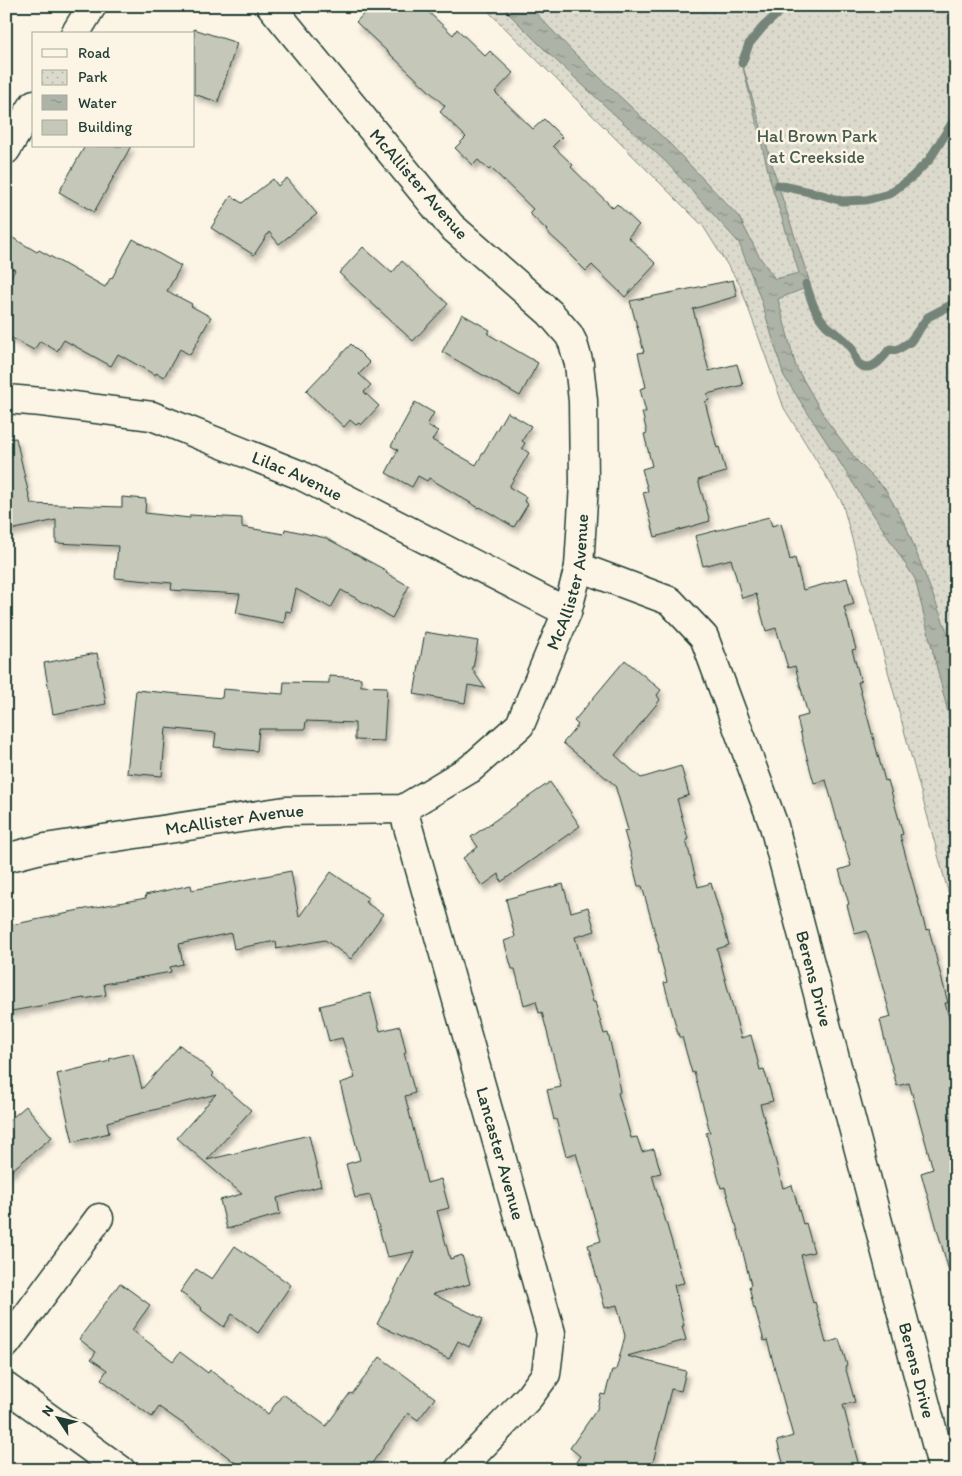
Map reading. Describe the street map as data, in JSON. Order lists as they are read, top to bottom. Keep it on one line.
{"streets":{"street":["McAllister Avenue","Lilac Avenue","Berens Drive","Lancaster Avenue"]},"crossings":[["McAllister Avenue","Lilac Avenue"],["McAllister Avenue","Berens Drive"],["McAllister Avenue","Lancaster Avenue"]],"parks":["Hal Brown Park at Creekside"],"legend":["Road","Park","Water","Building"],"north":"top left"}
